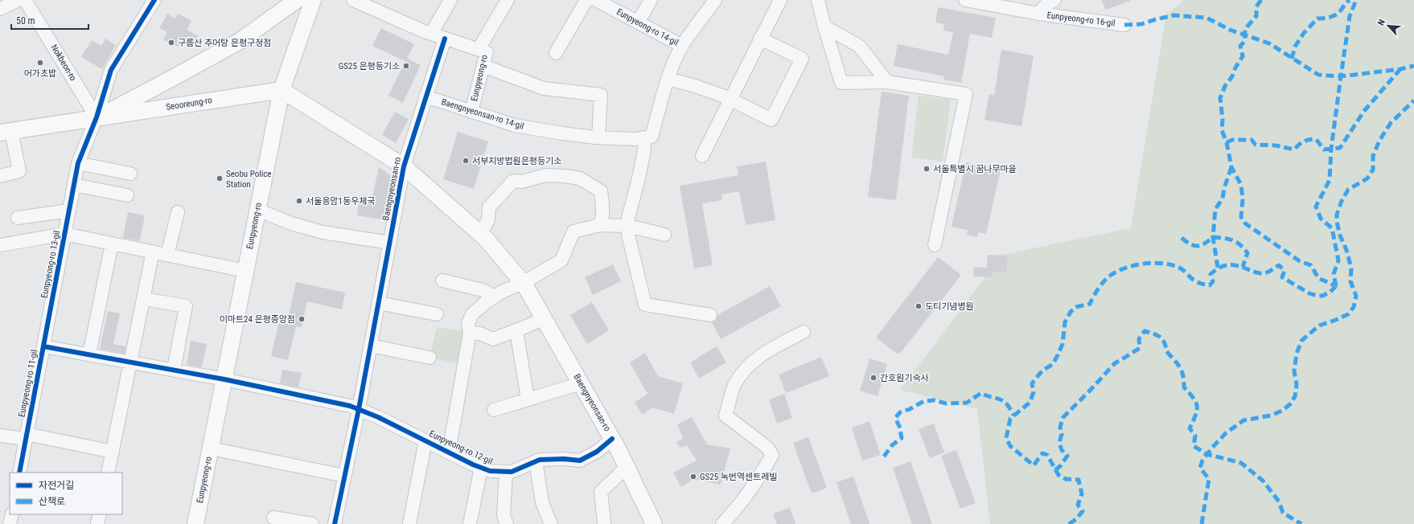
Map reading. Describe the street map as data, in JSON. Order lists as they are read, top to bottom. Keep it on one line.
{"streets":{"main road":["Eunpyeong-ro","Seooreung-ro","Baengnyeonsan-ro"],"street":["Eunpyeong-ro 16-gil","Eunpyeong-ro 14-gil","Nokbeon-ro","Baengnyeonsan-ro 14-gil","Eunpyeong-ro 13-gil","Eunpyeong-ro 11-gil","Eunpyeong-ro 12-gil"]},"crossings":[["Nokbeon-ro","Seooreung-ro"],["Eunpyeong-ro","Seooreung-ro"],["Eunpyeong-ro","Baengnyeonsan-ro 14-gil"],["Eunpyeong-ro","Baengnyeonsan-ro"],["Eunpyeong-ro","Eunpyeong-ro 13-gil"],["Eunpyeong-ro","Eunpyeong-ro 12-gil"],["Seooreung-ro","Baengnyeonsan-ro"],["Baengnyeonsan-ro 14-gil","Baengnyeonsan-ro"],["Baengnyeonsan-ro","Eunpyeong-ro 12-gil"],["Eunpyeong-ro 13-gil","Eunpyeong-ro 11-gil"]],"places":["구름산 추어탕 은평구청점","어가초밥","GS25 은평등기소","서부지방법원은평등기소","서울특별시 꿈나무마을","Seobu Police Station","서울응암1동우체국","도티기념병원","이마트24 은평중앙점","간호원기숙사","GS25 녹번역센트레빌"],"legend":["자전거길","산책로"],"scale_bar":"50 m","north":"top left"}
